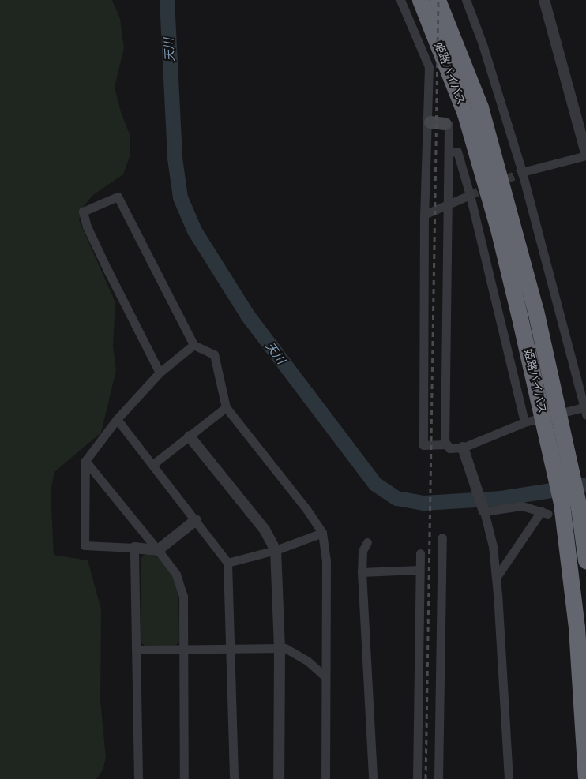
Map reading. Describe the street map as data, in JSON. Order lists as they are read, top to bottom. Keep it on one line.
{"streets":{"highway":["姫路バイパス"]},"water":["天川"]}
